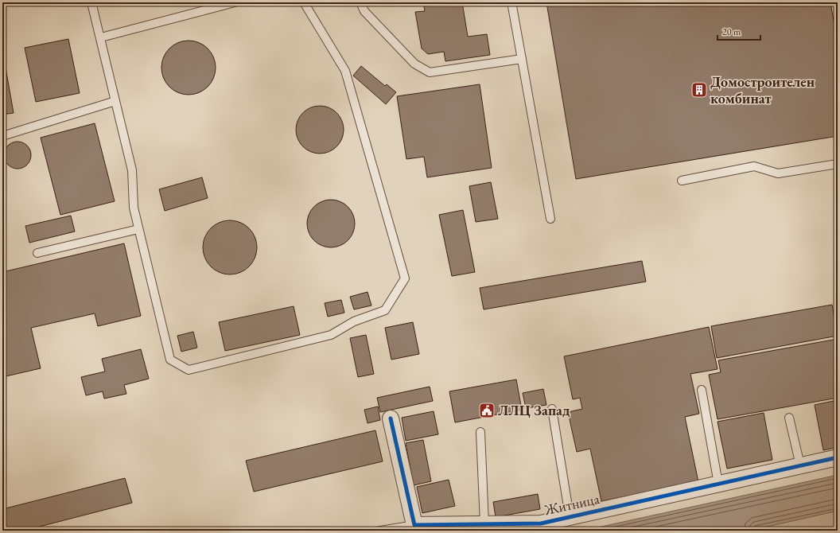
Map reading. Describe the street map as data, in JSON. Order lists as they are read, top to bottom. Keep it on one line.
{"streets":{"street":["Житница"]},"places":{"building":["Домостроителен комбинат"],"public building":["ЛЛЦ Запад"]},"scale_bar":"20 m"}
